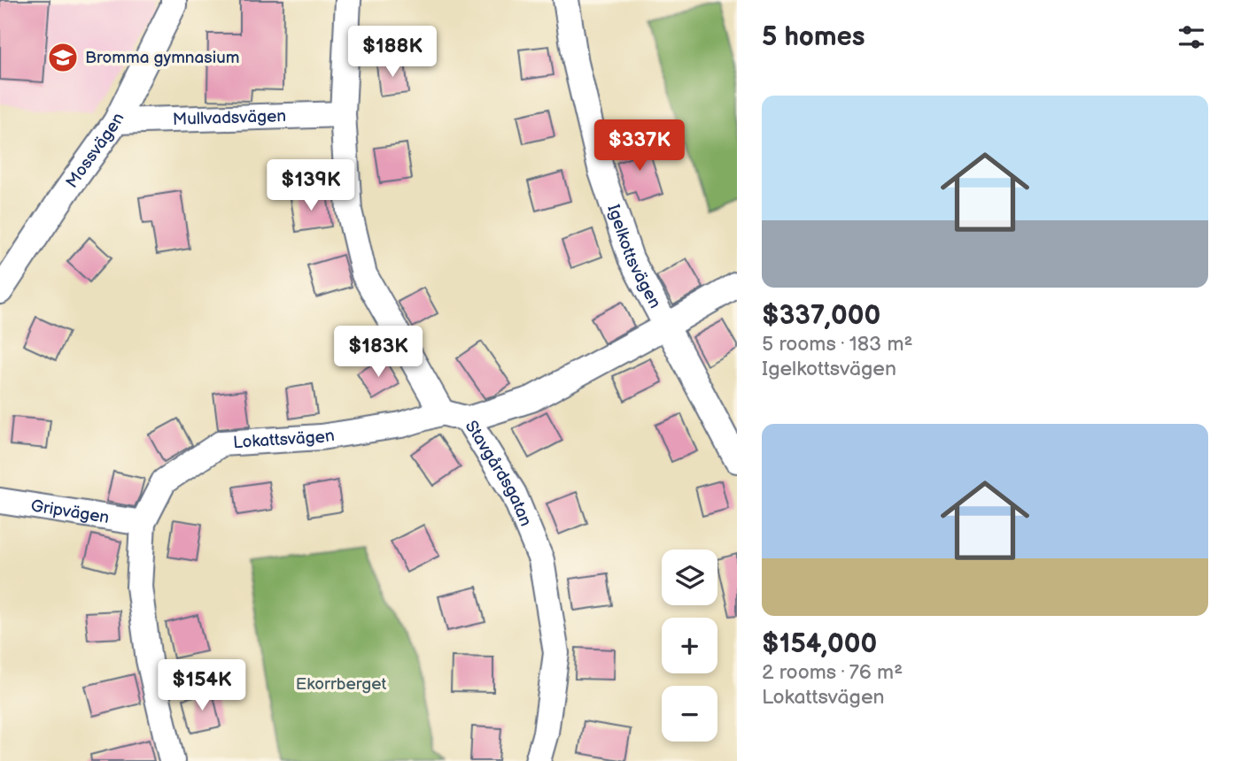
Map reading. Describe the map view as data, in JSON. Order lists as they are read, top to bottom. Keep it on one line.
{"streets":{"street":["Mullvadsvägen","Mossvägen","Igelkottsvägen","Lokattsvägen","Stavgårdsgatan","Gripvägen"]},"crossings":[["Mullvadsvägen","Mossvägen"],["Mullvadsvägen","Stavgårdsgatan"],["Lokattsvägen","Stavgårdsgatan"],["Lokattsvägen","Gripvägen"]],"parks":["Ekorrberget"],"places":{"school or university":["Bromma gymnasium"]},"page":{"heading":"5 homes","price":["$188K","$337K","$139K","$183K","$154K"],"list":[{"name":"$337,000","note":"5 rooms · 183 m² · Igelkottsvägen"},{"name":"$154,000","note":"2 rooms · 76 m² · Lokattsvägen"}],"map_buttons":["+","−"]}}
